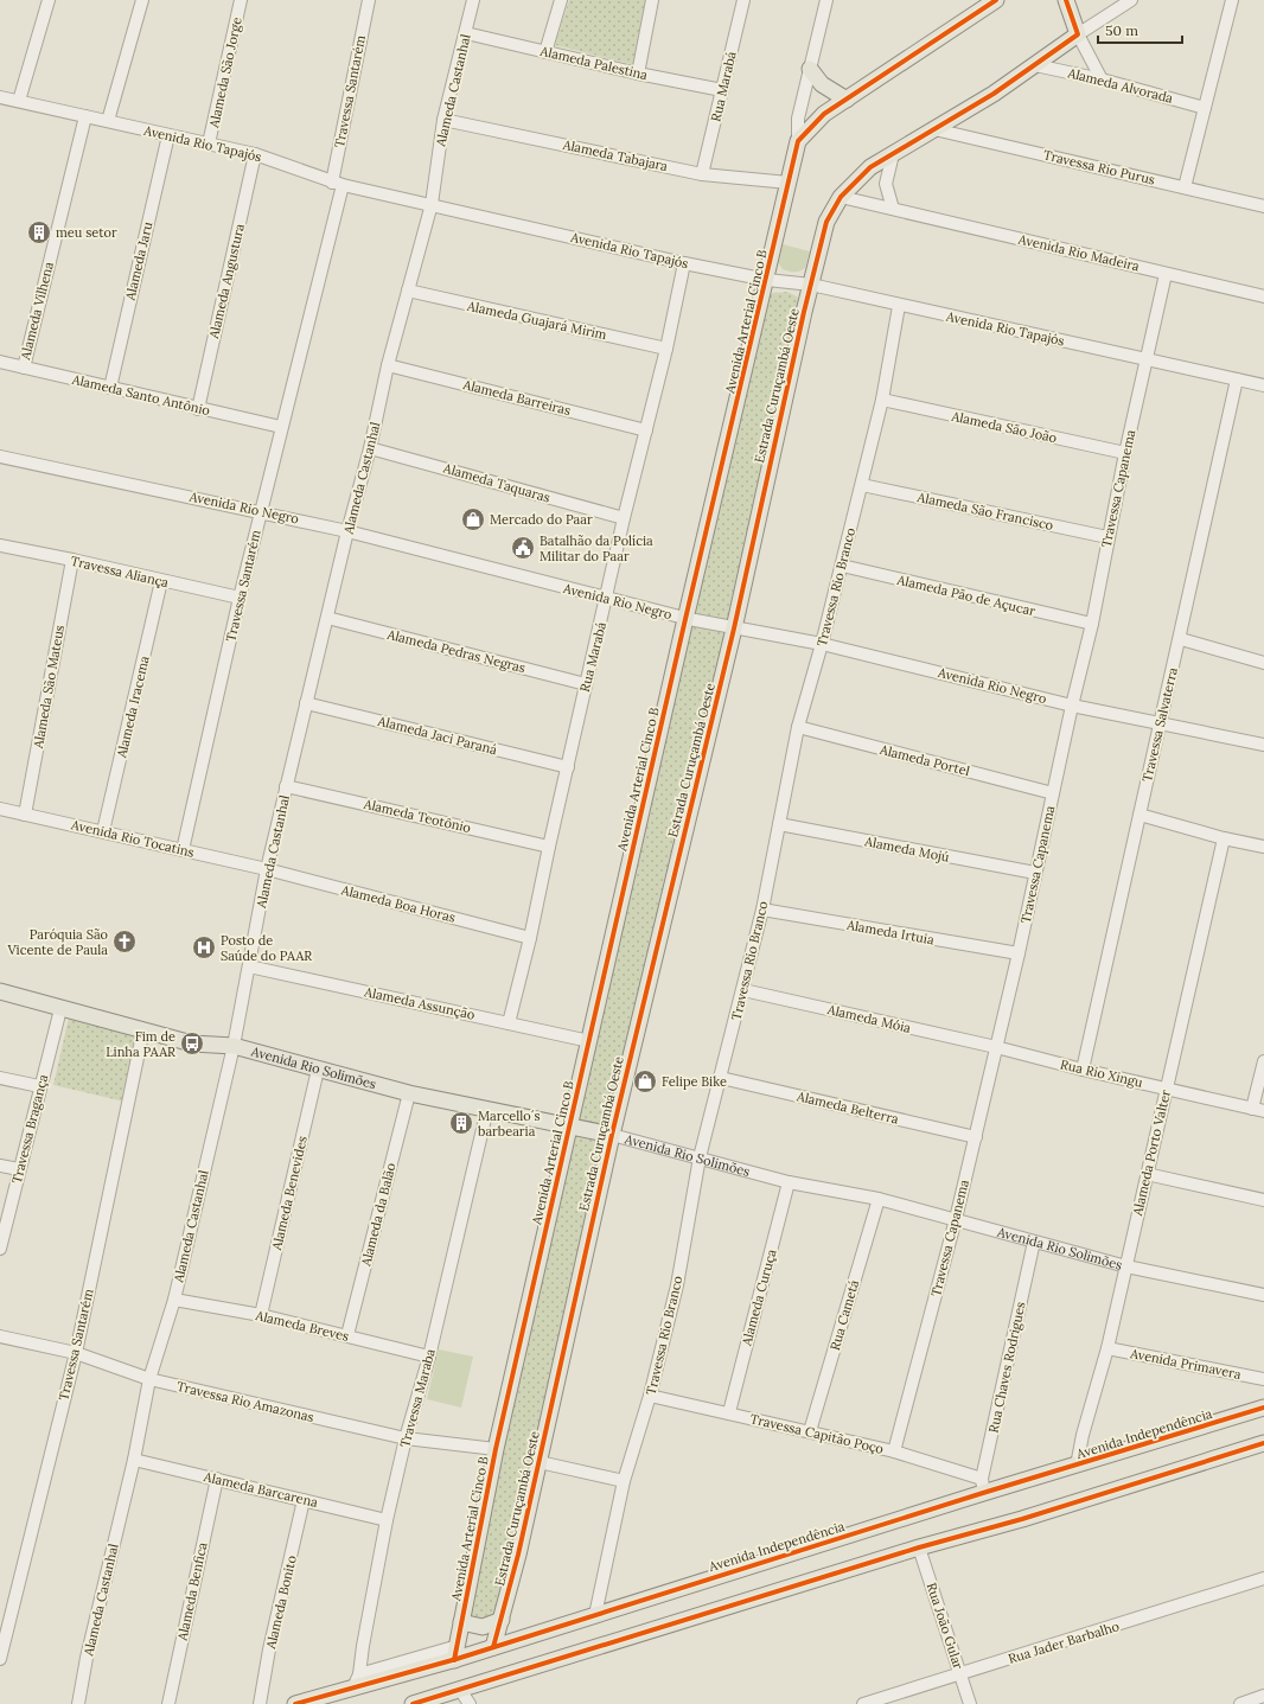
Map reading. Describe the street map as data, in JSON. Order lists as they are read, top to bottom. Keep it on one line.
{"streets":{"main road":["Avenida Arterial Cinco B","Estrada Curuçambá Oeste","Avenida Rio Solimões","Avenida Independência"],"street":["Alameda Palestina","Alameda São Jorge","Alameda Alvorada","Rua Marabá","Alameda Castanhal","Travessa Santarém","Avenida Rio Tapajós","Alameda Tabajara","Travessa Rio Purus","Avenida Rio Madeira","Alameda Jaru","Alameda Angustura","Alameda Vilhena","Alameda Guajará Mirim","Alameda Santo Antônio","Alameda Barreiras","Alameda São João","Alameda Taquaras","Travessa Capanema","Avenida Rio Negro","Alameda São Francisco","Travessa Aliança","Travessa Rio Branco","Alameda Pão de Açucar","Alameda Pedras Negras","Alameda São Mateus","Alameda Iracema","Travessa Salvaterra","Alameda Jaci Paraná","Alameda Portel","Alameda Teotônio","Avenida Rio Tocatins","Alameda Mojú","Alameda Boa Horas","Alameda Irtuia","Alameda Assunção","Alameda Móia","Rua Rio Xingu","Alameda Belterra","Travessa Bragança","Alameda Porto Valter","Alameda Benevides","Alameda da Balão","Alameda Curuça","Rua Cametá","Alameda Breves","Avenida Primavera","Rua Chaves Rodrigues","Travessa Maraba","Travessa Rio Amazonas","Travessa Capitão Poço","Alameda Barcarena","Alameda Benfica","Alameda Bonito","Rua João Gular","Rua Jader Barbalho"]},"crossings":[["Alameda Palestina","Rua Marabá"],["Alameda Palestina","Alameda Castanhal"],["Alameda São Jorge","Avenida Rio Tapajós"],["Alameda Alvorada","Estrada Curuçambá Oeste"],["Rua Marabá","Avenida Rio Tapajós"],["Rua Marabá","Alameda Tabajara"],["Rua Marabá","Alameda Guajará Mirim"],["Rua Marabá","Alameda Barreiras"],["Rua Marabá","Alameda Taquaras"],["Rua Marabá","Avenida Rio Negro"],["Rua Marabá","Alameda Pedras Negras"],["Rua Marabá","Alameda Jaci Paraná"],["Rua Marabá","Alameda Teotônio"],["Rua Marabá","Alameda Boa Horas"],["Rua Marabá","Alameda Assunção"],["Alameda Castanhal","Avenida Rio Tapajós"],["Alameda Castanhal","Alameda Tabajara"],["Alameda Castanhal","Alameda Guajará Mirim"],["Alameda Castanhal","Alameda Barreiras"],["Alameda Castanhal","Alameda Taquaras"],["Alameda Castanhal","Avenida Rio Negro"],["Alameda Castanhal","Alameda Pedras Negras"],["Alameda Castanhal","Alameda Jaci Paraná"],["Alameda Castanhal","Alameda Teotônio"],["Alameda Castanhal","Avenida Rio Tocatins"],["Alameda Castanhal","Alameda Boa Horas"],["Alameda Castanhal","Alameda Assunção"],["Alameda Castanhal","Avenida Rio Solimões"],["Alameda Castanhal","Alameda Breves"],["Alameda Castanhal","Travessa Rio Amazonas"],["Alameda Castanhal","Alameda Barcarena"],["Travessa Santarém","Avenida Rio Tapajós"],["Travessa Santarém","Alameda Santo Antônio"],["Travessa Santarém","Avenida Rio Negro"],["Travessa Santarém","Travessa Aliança"],["Travessa Santarém","Avenida Rio Tocatins"],["Travessa Santarém","Avenida Rio Solimões"],["Travessa Santarém","Travessa Rio Amazonas"],["Avenida Rio Tapajós","Alameda Jaru"],["Avenida Rio Tapajós","Alameda Angustura"],["Avenida Rio Tapajós","Alameda Vilhena"],["Avenida Rio Tapajós","Avenida Arterial Cinco B"],["Avenida Rio Tapajós","Estrada Curuçambá Oeste"],["Avenida Rio Tapajós","Travessa Capanema"],["Avenida Rio Tapajós","Travessa Rio Branco"],["Avenida Rio Tapajós","Travessa Salvaterra"],["Alameda Tabajara","Avenida Arterial Cinco B"],["Travessa Rio Purus","Estrada Curuçambá Oeste"],["Avenida Rio Madeira","Estrada Curuçambá Oeste"],["Avenida Rio Madeira","Travessa Capanema"],["Alameda Jaru","Alameda Santo Antônio"],["Alameda Angustura","Alameda Santo Antônio"],["Alameda Vilhena","Alameda Santo Antônio"],["Avenida Arterial Cinco B","Avenida Rio Negro"],["Avenida Arterial Cinco B","Alameda Assunção"],["Avenida Arterial Cinco B","Avenida Rio Solimões"],["Avenida Arterial Cinco B","Travessa Rio Amazonas"],["Avenida Arterial Cinco B","Avenida Independência"],["Estrada Curuçambá Oeste","Avenida Rio Negro"],["Estrada Curuçambá Oeste","Avenida Rio Solimões"],["Estrada Curuçambá Oeste","Avenida Independência"],["Alameda São João","Travessa Capanema"],["Alameda São João","Travessa Rio Branco"],["Travessa Capanema","Avenida Rio Negro"],["Travessa Capanema","Alameda São Francisco"],["Travessa Capanema","Alameda Pão de Açucar"],["Travessa Capanema","Alameda Portel"],["Travessa Capanema","Alameda Mojú"],["Travessa Capanema","Alameda Irtuia"],["Travessa Capanema","Alameda Móia"],["Travessa Capanema","Avenida Rio Solimões"],["Travessa Capanema","Rua Rio Xingu"],["Travessa Capanema","Alameda Belterra"],["Travessa Capanema","Travessa Capitão Poço"],["Avenida Rio Negro","Travessa Rio Branco"],["Avenida Rio Negro","Travessa Salvaterra"],["Alameda São Francisco","Travessa Rio Branco"],["Travessa Aliança","Alameda São Mateus"],["Travessa Aliança","Alameda Iracema"],["Travessa Rio Branco","Alameda Pão de Açucar"],["Travessa Rio Branco","Alameda Portel"],["Travessa Rio Branco","Alameda Mojú"],["Travessa Rio Branco","Alameda Irtuia"],["Travessa Rio Branco","Alameda Móia"],["Travessa Rio Branco","Avenida Rio Solimões"],["Travessa Rio Branco","Alameda Belterra"],["Travessa Rio Branco","Travessa Capitão Poço"],["Travessa Rio Branco","Avenida Independência"],["Alameda São Mateus","Avenida Rio Tocatins"],["Alameda Iracema","Avenida Rio Tocatins"],["Travessa Salvaterra","Rua Rio Xingu"],["Avenida Rio Tocatins","Alameda Boa Horas"],["Alameda Móia","Rua Rio Xingu"],["Avenida Rio Solimões","Travessa Bragança"],["Avenida Rio Solimões","Alameda Porto Valter"],["Avenida Rio Solimões","Alameda Benevides"],["Avenida Rio Solimões","Alameda da Balão"],["Avenida Rio Solimões","Alameda Curuça"],["Avenida Rio Solimões","Rua Cametá"],["Avenida Rio Solimões","Rua Chaves Rodrigues"],["Avenida Rio Solimões","Travessa Maraba"],["Rua Rio Xingu","Alameda Porto Valter"],["Alameda Porto Valter","Avenida Primavera"],["Alameda Porto Valter","Avenida Independência"],["Alameda Benevides","Alameda Breves"],["Alameda da Balão","Alameda Breves"],["Alameda Curuça","Travessa Capitão Poço"],["Rua Cametá","Travessa Capitão Poço"],["Alameda Breves","Travessa Maraba"],["Rua Chaves Rodrigues","Travessa Capitão Poço"],["Rua Chaves Rodrigues","Avenida Independência"],["Travessa Maraba","Travessa Rio Amazonas"],["Travessa Maraba","Avenida Independência"],["Travessa Maraba","Alameda Barcarena"],["Travessa Capitão Poço","Avenida Independência"],["Alameda Barcarena","Alameda Benfica"],["Alameda Barcarena","Alameda Bonito"],["Rua João Gular","Rua Jader Barbalho"]],"places":{"building":["meu setor","Marcello´s barbearia"],"shop":["Mercado do Paar","Felipe Bike"],"public building":["Batalhão da Polícia Militar do Paar"],"church":["Paróquia São Vicente de Paula"],"hospital":["Posto de Saúde do PAAR"],"bus stop":["Fim de Linha PAAR"]},"scale_bar":"50 m"}
